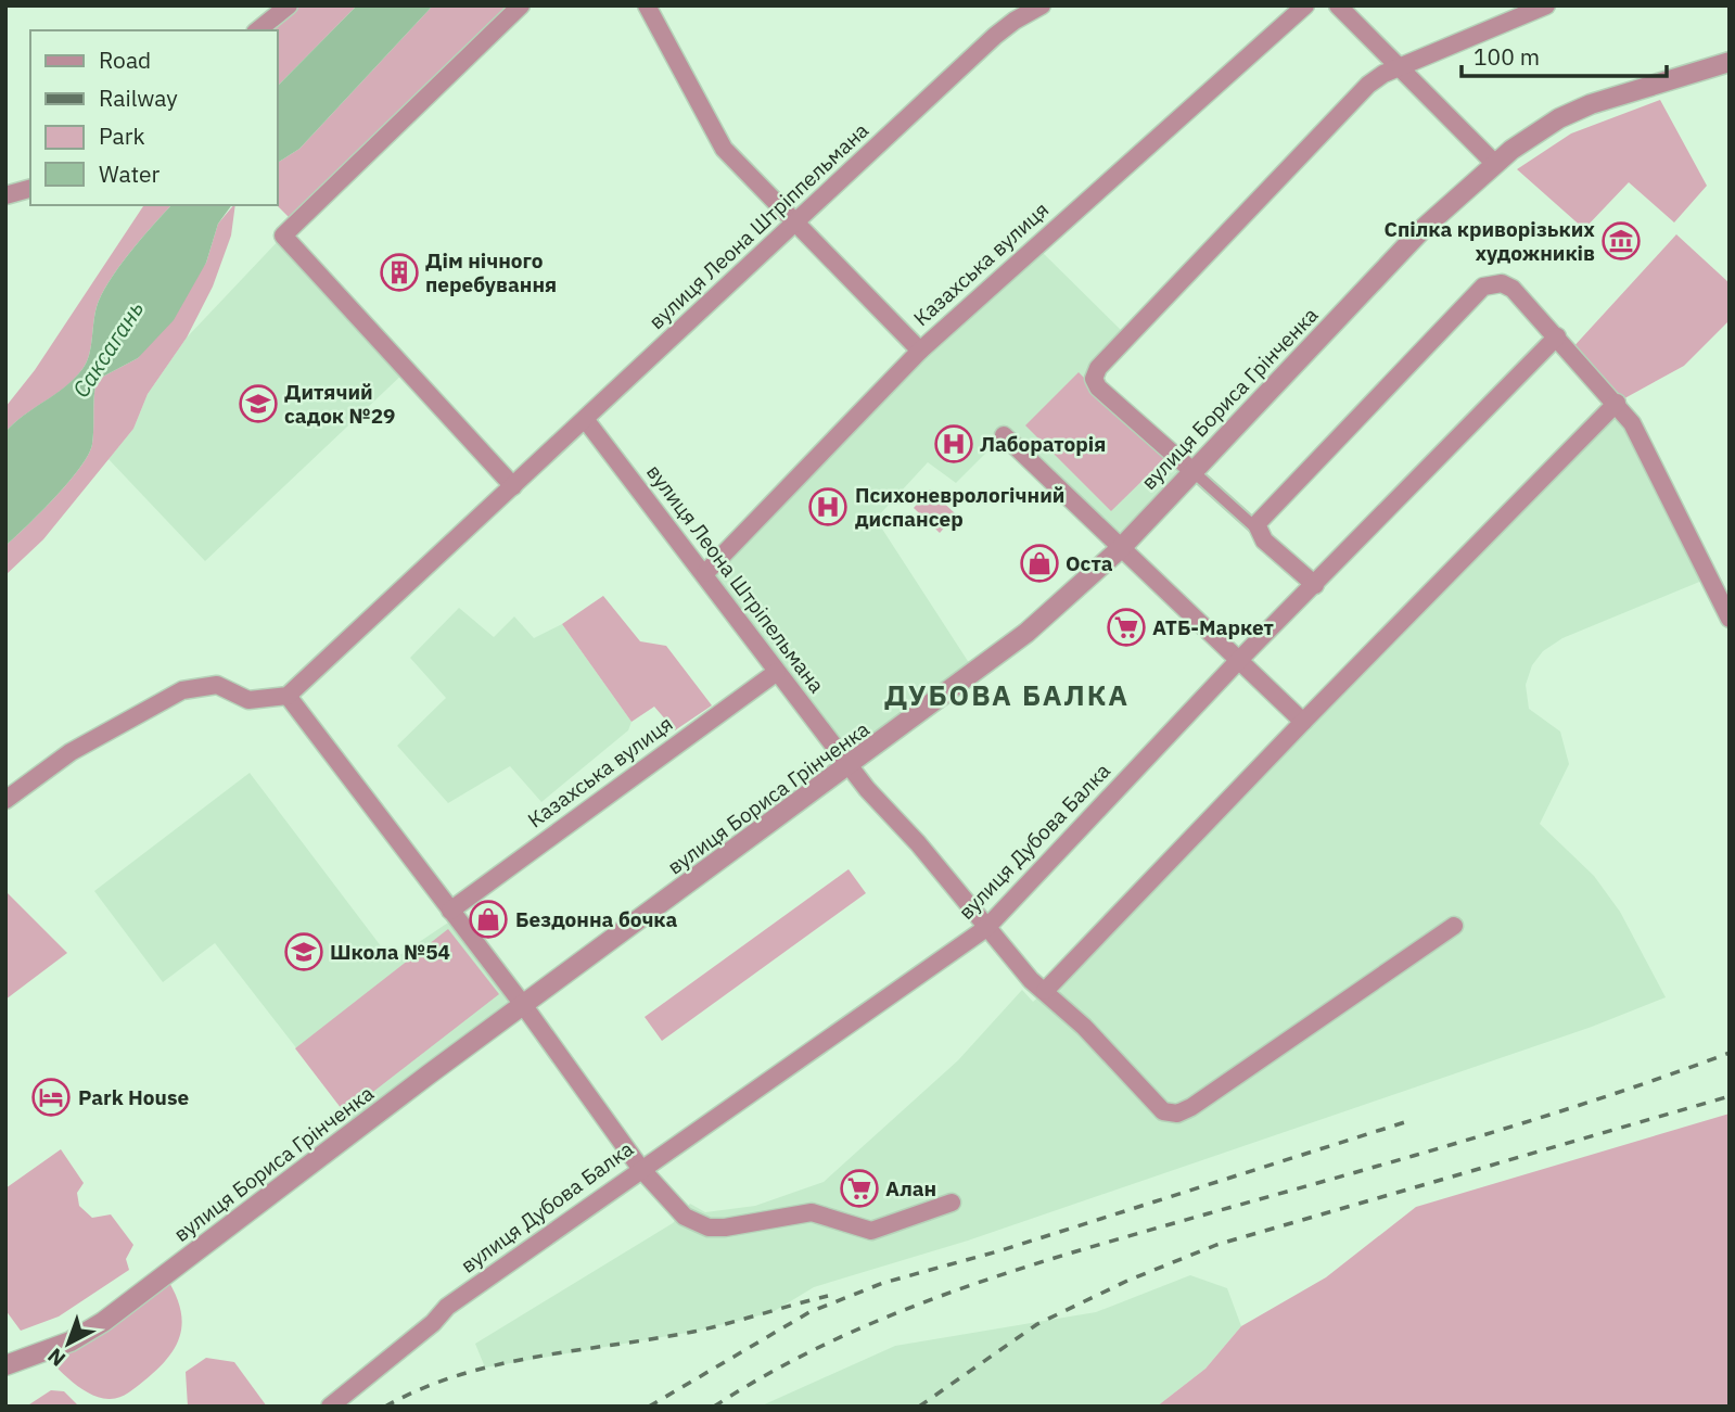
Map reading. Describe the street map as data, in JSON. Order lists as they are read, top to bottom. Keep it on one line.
{"streets":{"street":["вулиця Леона Штріппельмана","Казахська вулиця","вулиця Бориса Грінченка","вулиця Леона Штріпельмана","вулиця Дубова Балка"]},"crossings":[["вулиця Леона Штріппельмана","вулиця Леона Штріпельмана"],["Казахська вулиця","вулиця Леона Штріпельмана"],["вулиця Бориса Грінченка","вулиця Леона Штріпельмана"],["вулиця Леона Штріпельмана","вулиця Дубова Балка"]],"districts":["ДУБОВА БАЛКА"],"water":["Саксагань"],"places":{"museum":["Спілка криворізьких художників"],"building":["Дім нічного перебування"],"school or university":["Дитячий садок №29","Школа №54"],"hospital":["Лабораторія","Психоневрологічний диспансер"],"shop":["Оста","Бездонна бочка"],"supermarket":["АТБ-Маркет","Алан"],"hotel":["Park House"]},"legend":["Road","Railway","Park","Water"],"scale_bar":"100 m","north":"bottom left"}
